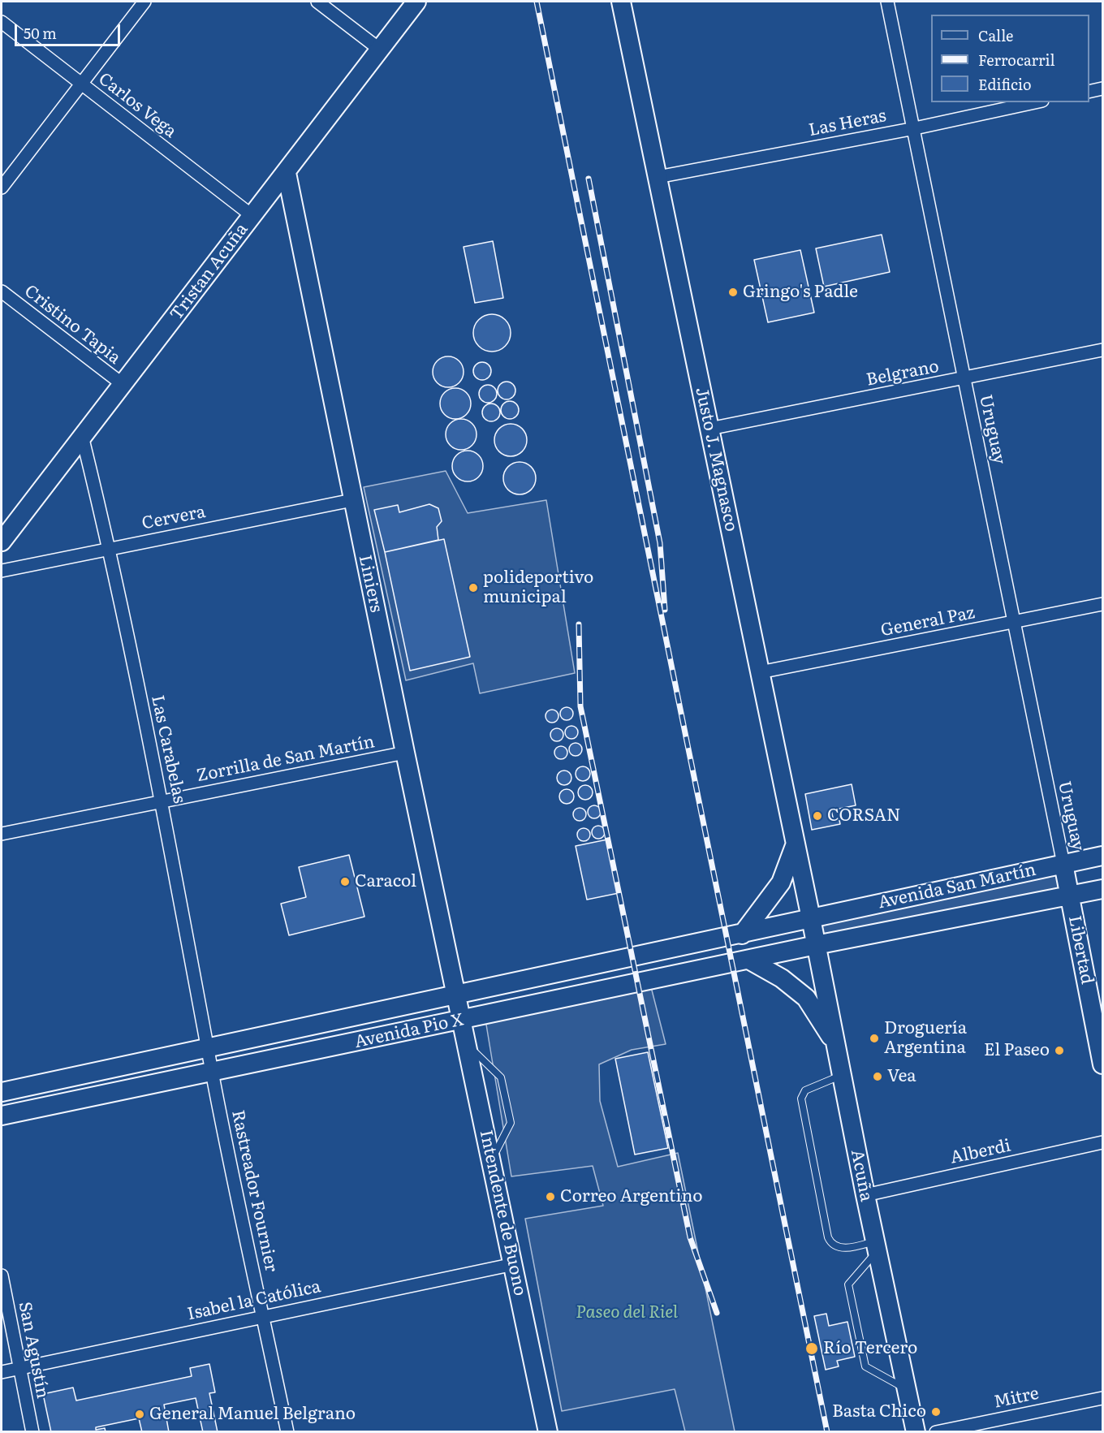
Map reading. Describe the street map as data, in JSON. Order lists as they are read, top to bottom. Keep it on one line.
{"streets":{"main road":["Tristan Acuña","Justo J. Magnasco","Liniers","Avenida San Martín","Libertad","Avenida Pio X","Acuña","Intendente de Buono"],"street":["Carlos Vega","Las Heras","Cristino Tapia","Belgrano","Uruguay","Cervera","General Paz","Las Carabelas","Zorrilla de San Martín","Alberdi","Rastreador Fournier","Isabel la Católica","San Agustín","Mitre"]},"crossings":[["Carlos Vega","Tristan Acuña"],["Las Heras","Uruguay"],["Las Heras","Justo J. Magnasco"],["Tristan Acuña","Cristino Tapia"],["Tristan Acuña","Liniers"],["Tristan Acuña","Las Carabelas"],["Belgrano","Uruguay"],["Belgrano","Justo J. Magnasco"],["Uruguay","General Paz"],["Uruguay","Avenida San Martín"],["Uruguay","Libertad"],["Justo J. Magnasco","General Paz"],["Justo J. Magnasco","Avenida San Martín"],["Justo J. Magnasco","Avenida Pio X"],["Justo J. Magnasco","Acuña"],["Cervera","Liniers"],["Cervera","Las Carabelas"],["Liniers","Zorrilla de San Martín"],["Liniers","Avenida Pio X"],["Liniers","Intendente de Buono"],["Las Carabelas","Zorrilla de San Martín"],["Las Carabelas","Avenida Pio X"],["Las Carabelas","Rastreador Fournier"],["Avenida San Martín","Libertad"],["Avenida San Martín","Avenida Pio X"],["Avenida San Martín","Acuña"],["Avenida Pio X","Acuña"],["Avenida Pio X","Rastreador Fournier"],["Avenida Pio X","Intendente de Buono"],["Alberdi","Acuña"],["Rastreador Fournier","Isabel la Católica"],["Intendente de Buono","Isabel la Católica"],["Isabel la Católica","San Agustín"]],"parks":["Paseo del Riel"],"places":["Gringo's Padle","polideportivo municipal","CORSAN","Caracol","Droguería Argentina","El Paseo","Vea","Correo Argentino","Río Tercero","Basta Chico","General Manuel Belgrano"],"legend":["Calle","Ferrocarril","Edificio"],"scale_bar":"50 m"}
